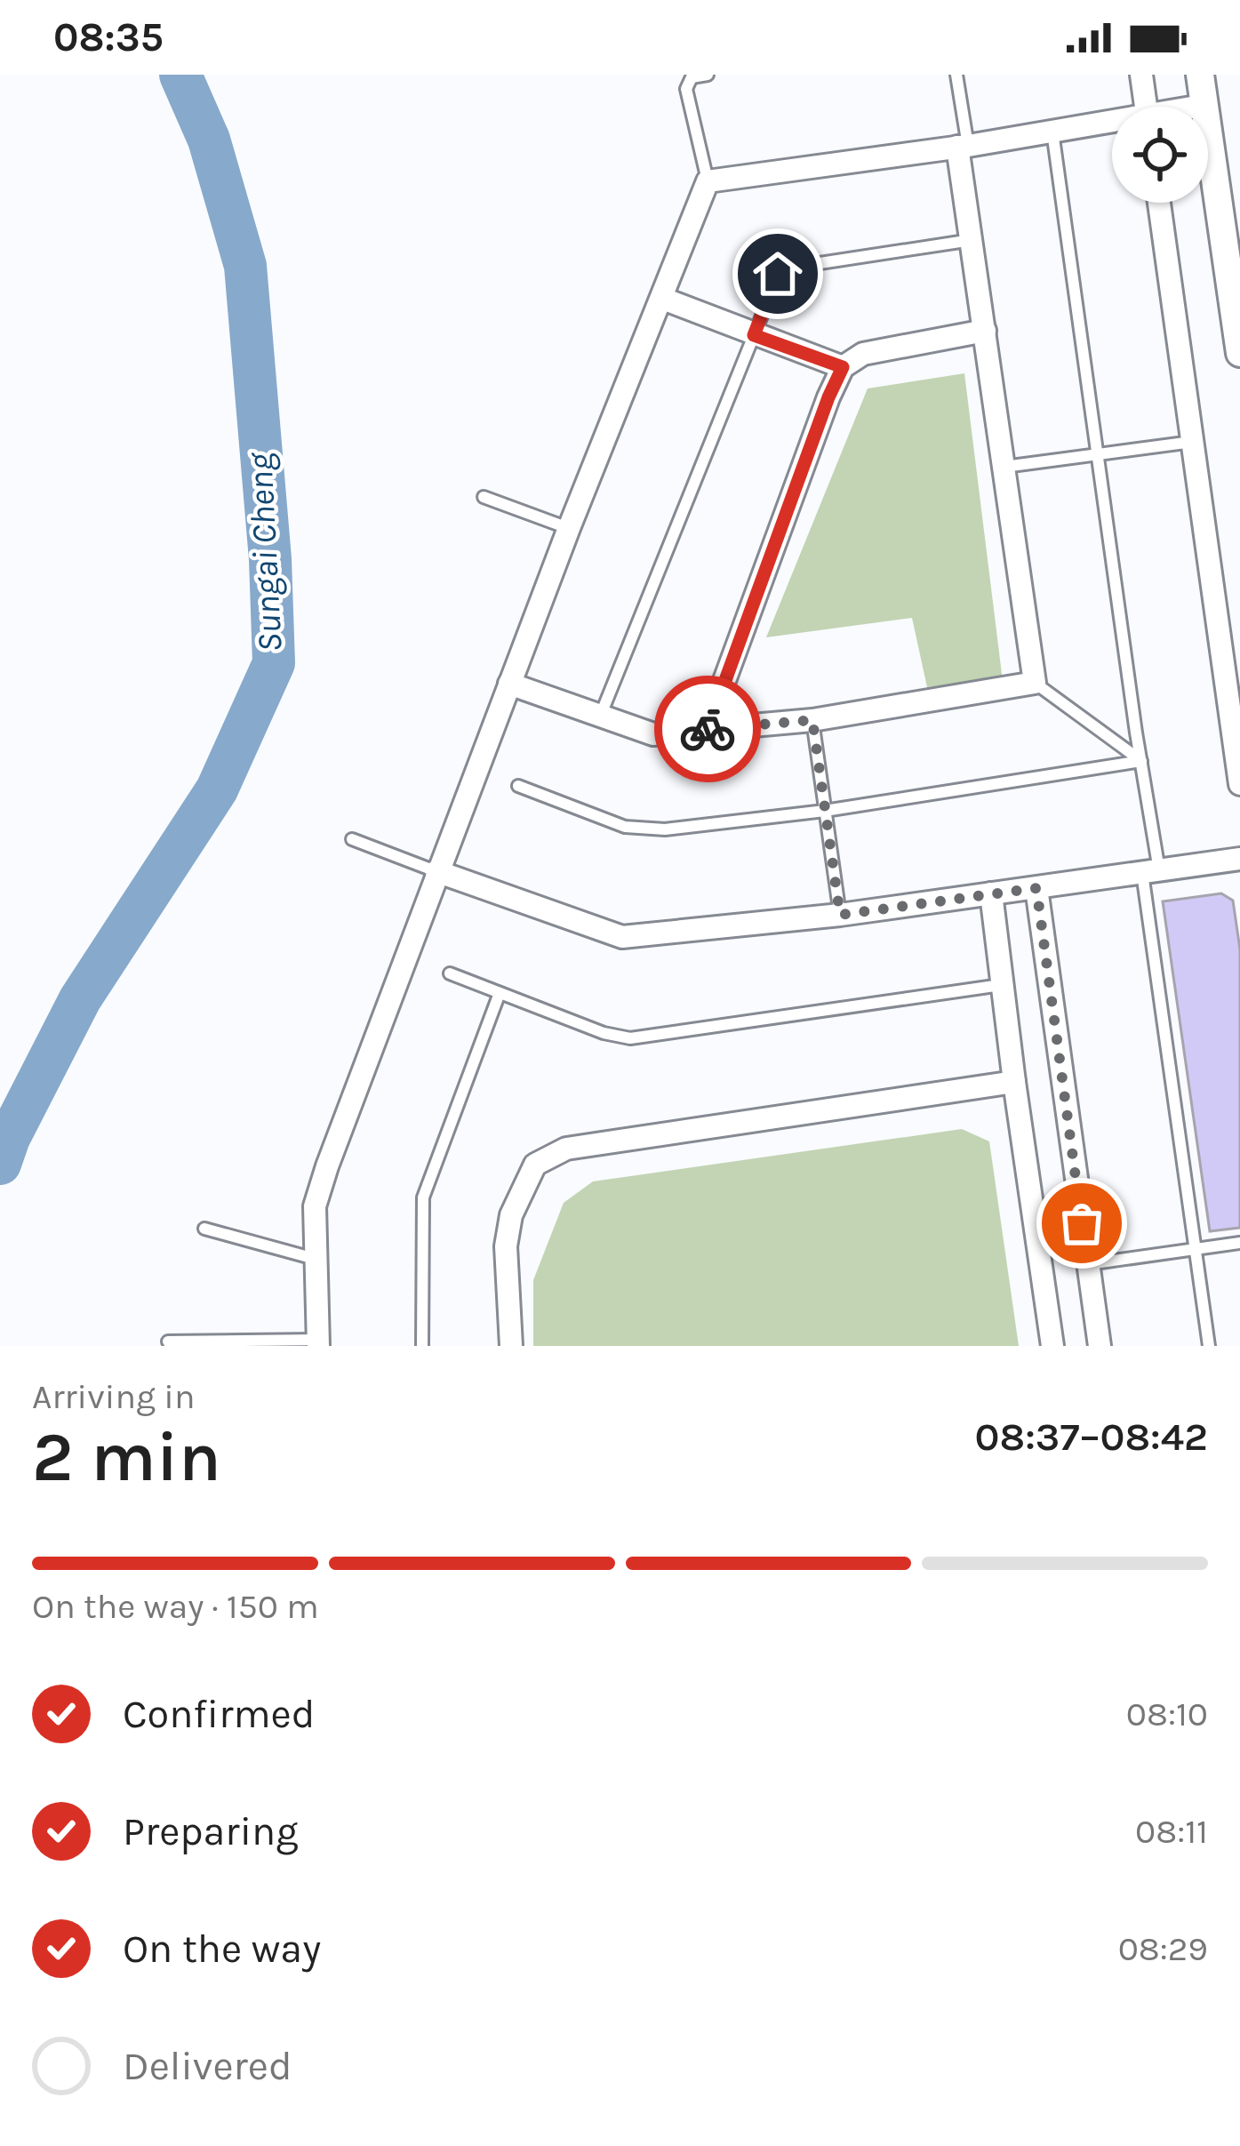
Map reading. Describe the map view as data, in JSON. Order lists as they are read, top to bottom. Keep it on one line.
{"water":["Sungai Cheng"],"page":{"status":"08:35","heading":["2 min","Arriving in","08:37–08:42"],"bar":"On the way · 150 m","list":[["Confirmed","08:10"],["Preparing","08:11"],["On the way","08:29"],"Delivered"]}}
